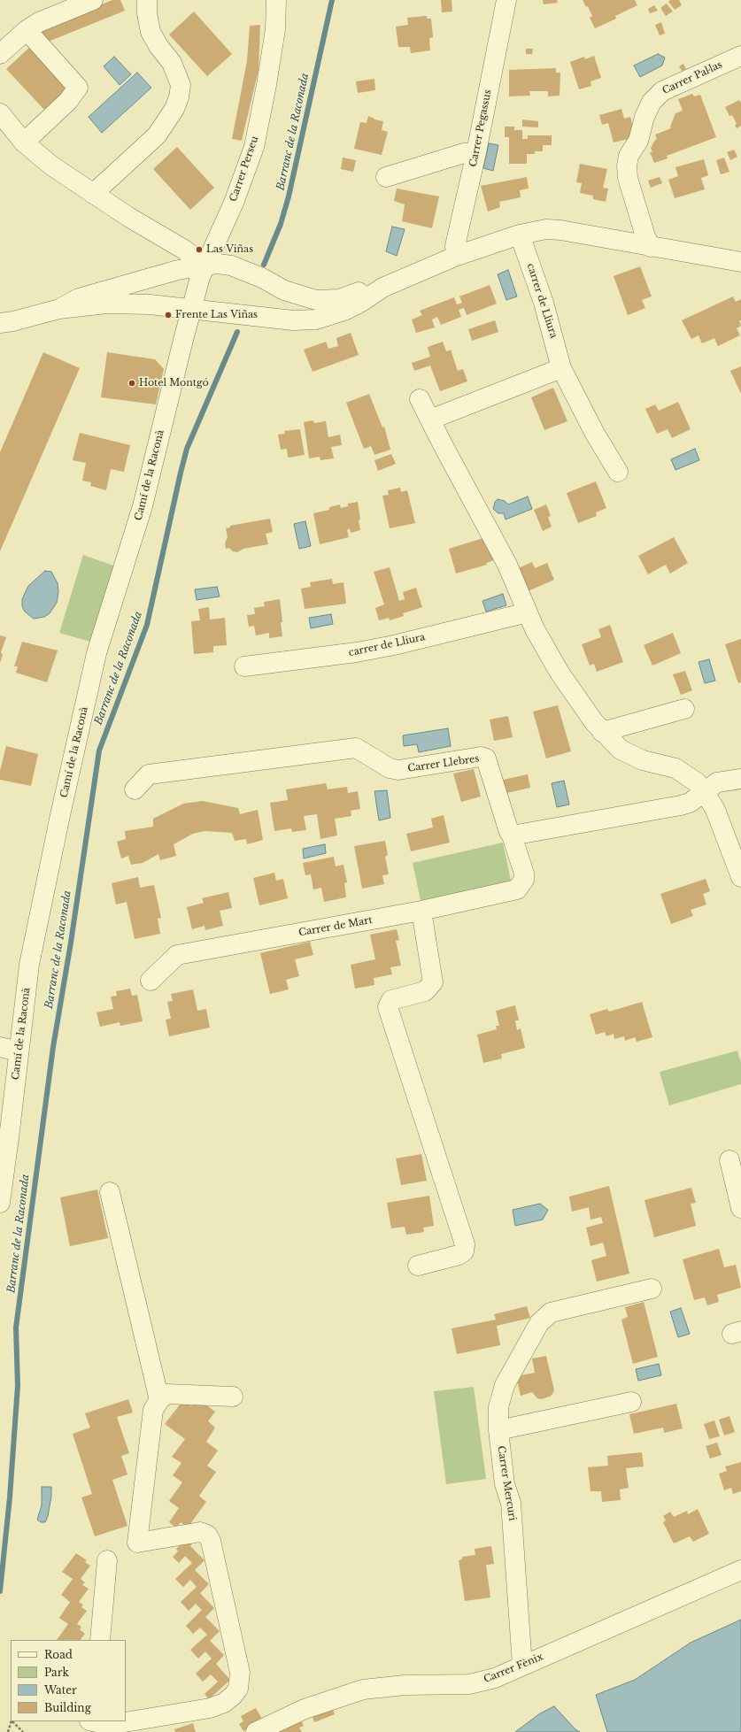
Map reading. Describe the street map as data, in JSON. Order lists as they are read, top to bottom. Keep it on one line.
{"streets":{"street":["Carrer Pal·las","Carrer Pegassus","Carrer Perseu","carrer de Lliura","Camí de la Raconà","Carrer Llebres","Carrer de Mart","Carrer Mercuri","Carrer Fènix"]},"crossings":[["Carrer Perseu","Camí de la Raconà"],["Carrer Llebres","Carrer de Mart"],["Carrer Mercuri","Carrer Fènix"]],"water":["Barranc de la Raconada"],"places":["Las Viñas","Frente Las Viñas","Hotel Montgó"],"legend":["Road","Park","Water","Building"]}
